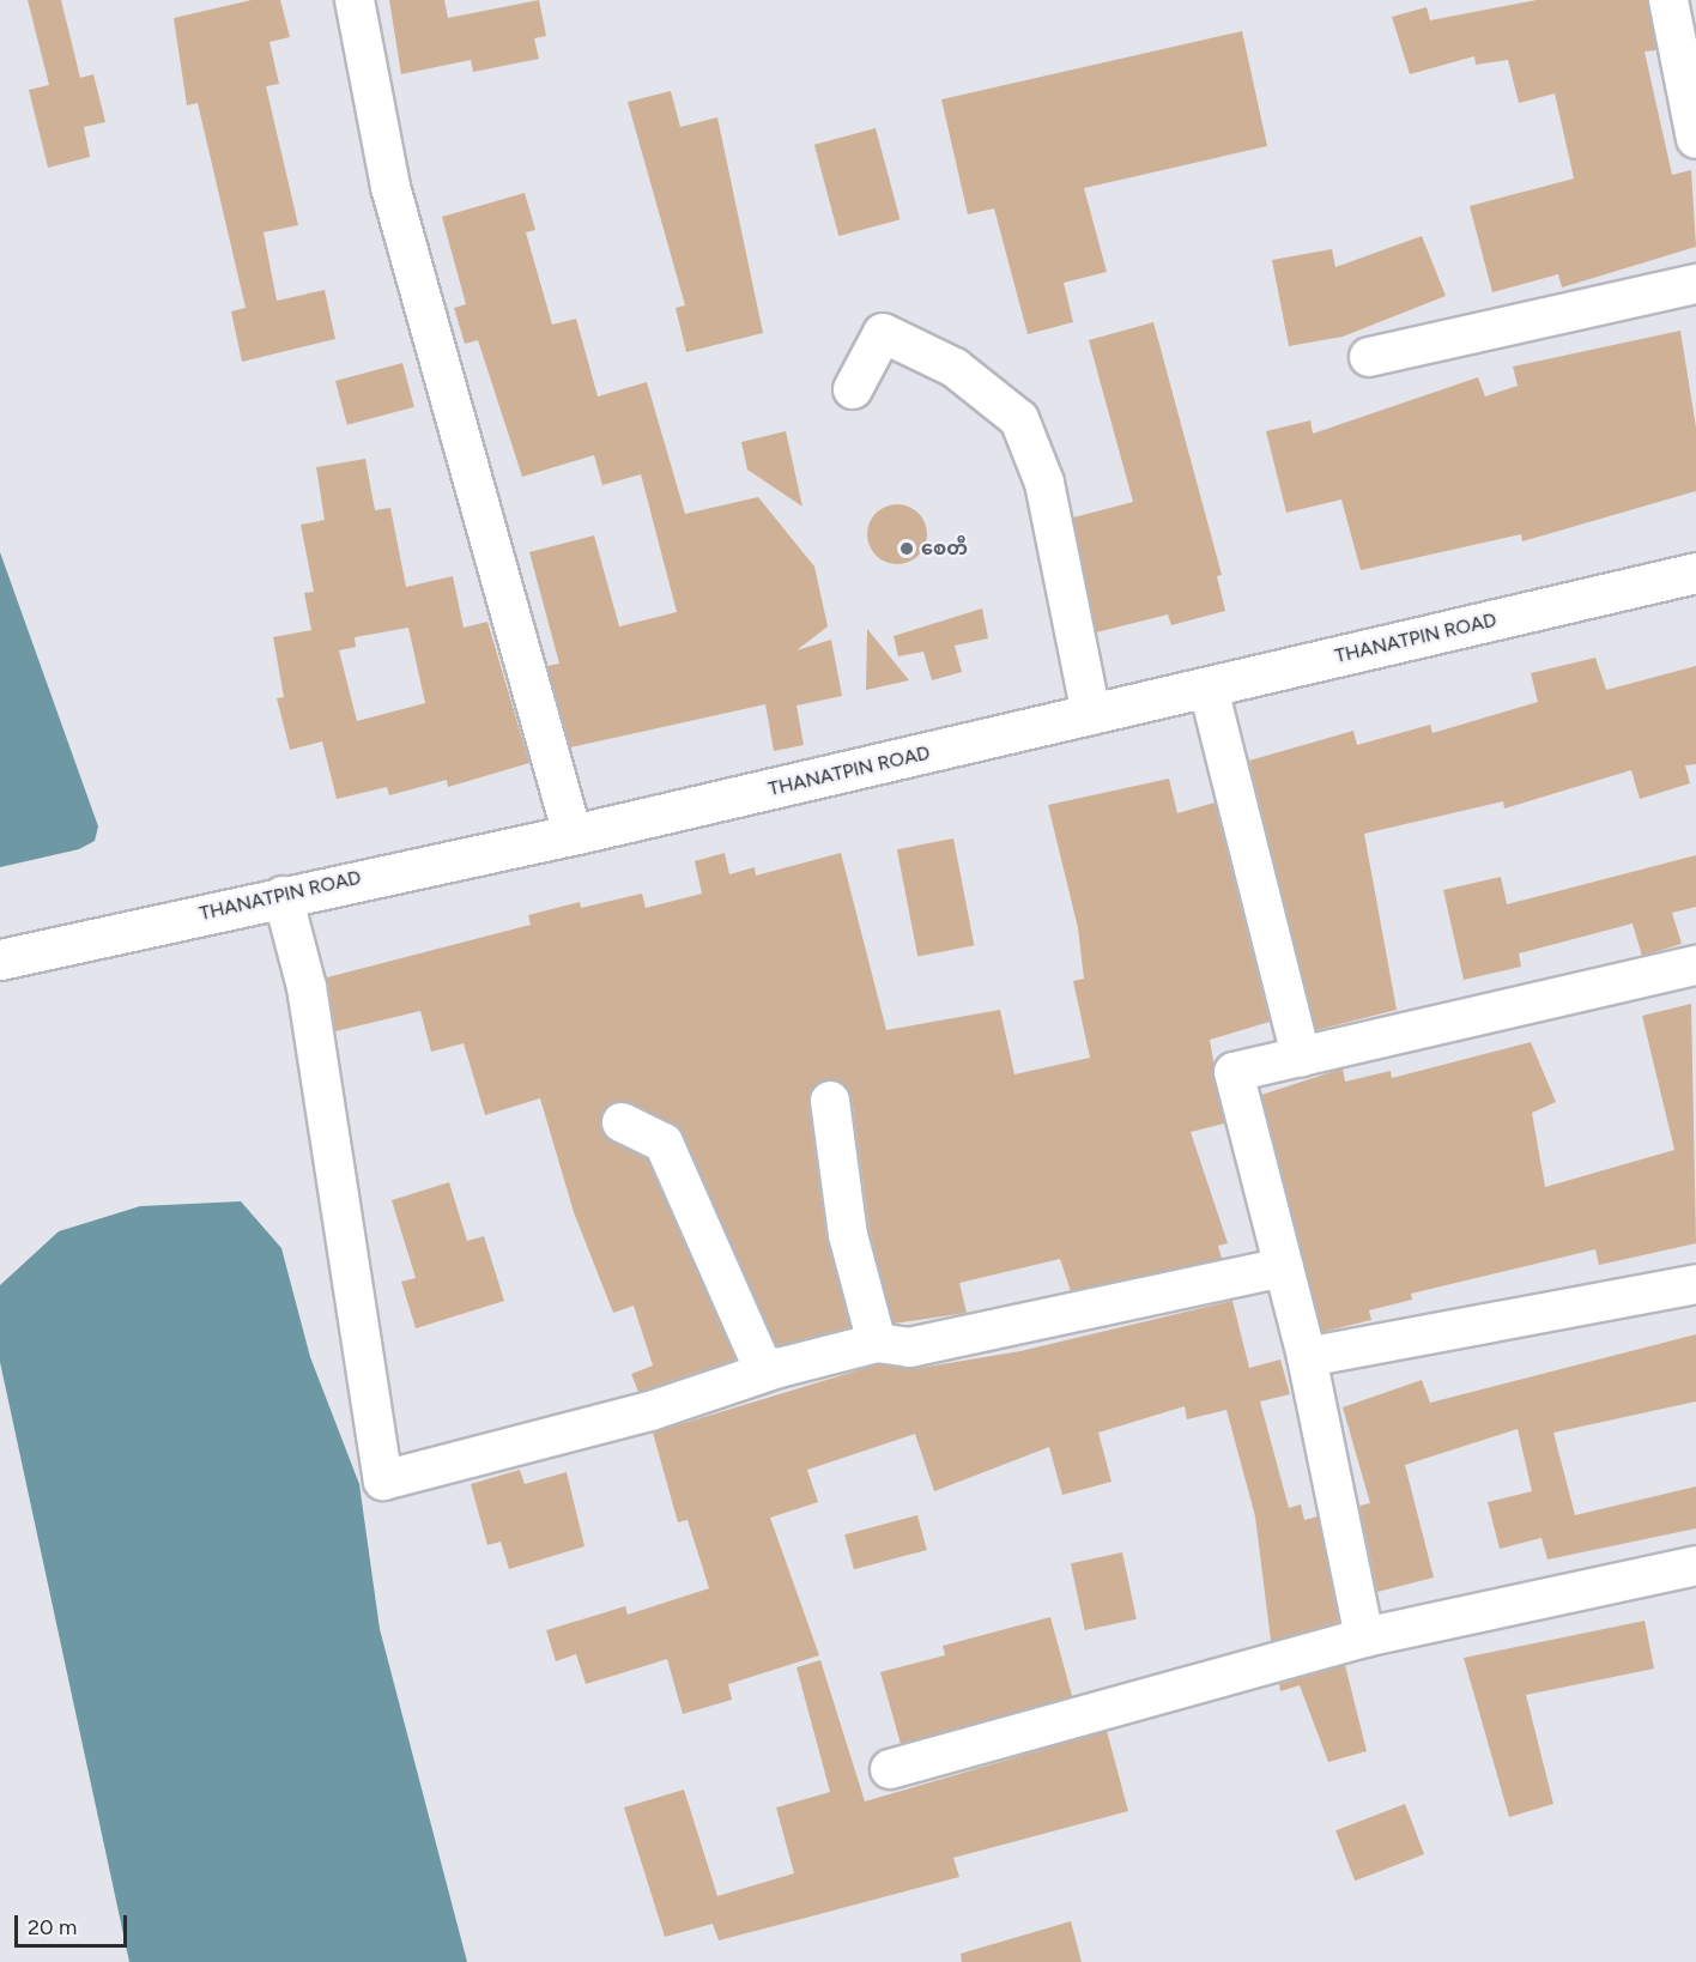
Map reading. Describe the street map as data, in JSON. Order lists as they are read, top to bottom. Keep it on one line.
{"streets":{"main road":["THANATPIN ROAD"]},"places":["စေတီ"],"scale_bar":"20 m"}
